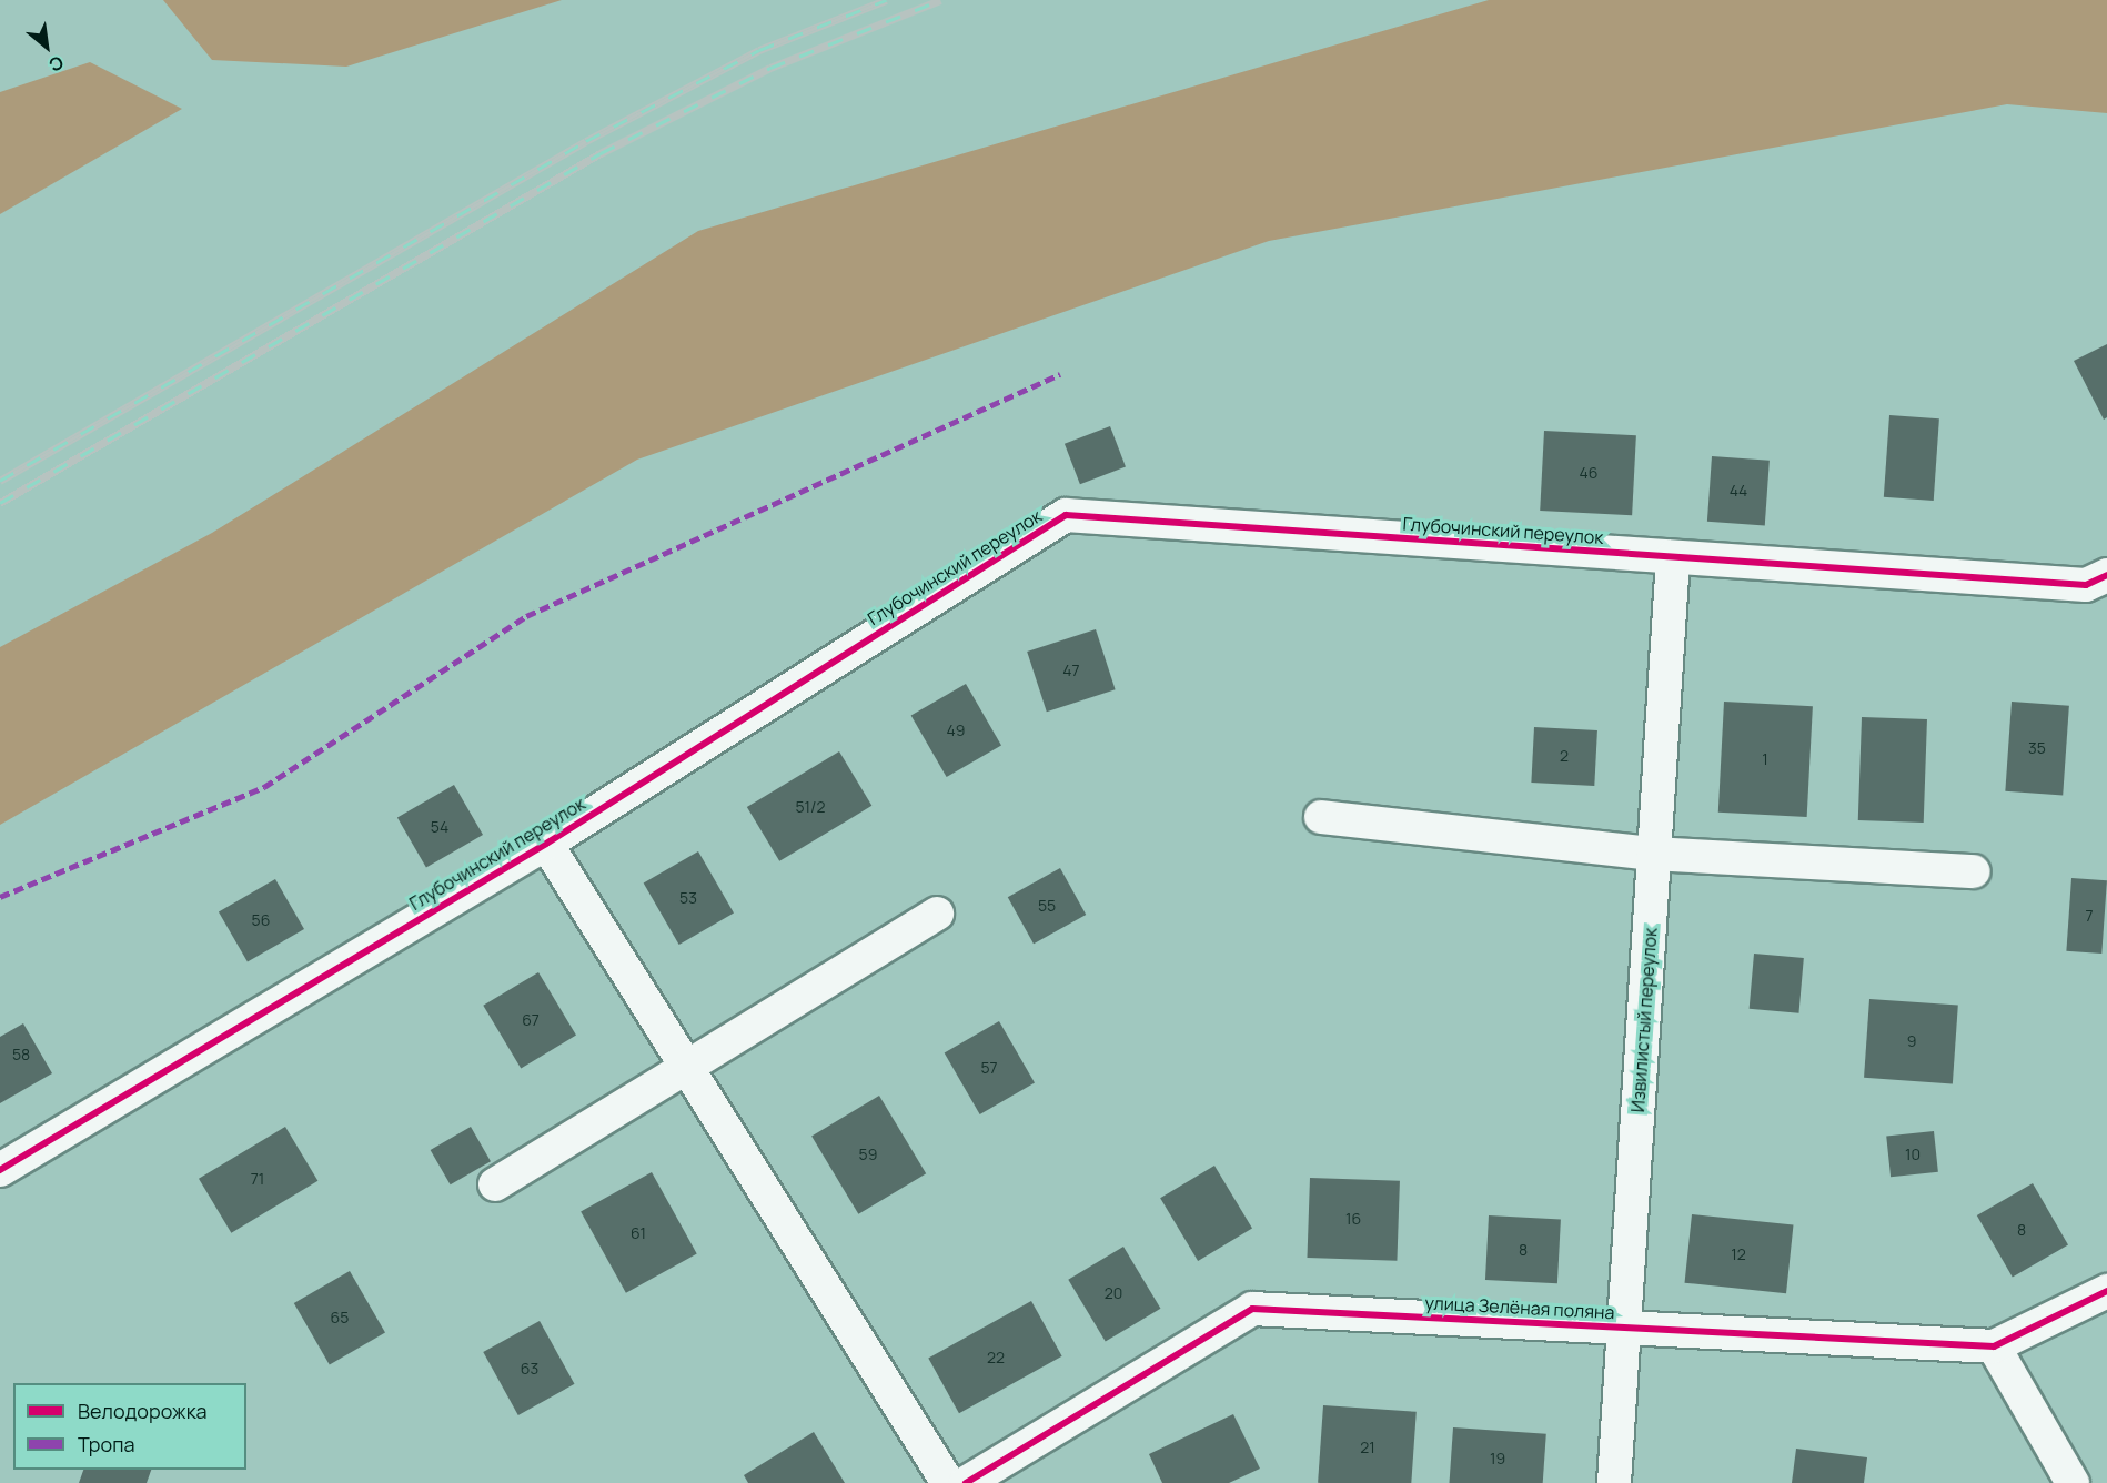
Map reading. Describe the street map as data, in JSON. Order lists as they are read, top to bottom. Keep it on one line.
{"streets":{"street":["Глубочинский переулок","Извилистый переулок","улица Зелёная поляна"]},"crossings":[["Глубочинский переулок","Извилистый переулок"],["Извилистый переулок","улица Зелёная поляна"]],"house_numbers":["46","44","47","49","35","2","1","51/2","54","53","55","7","56","67","9","58","57","59","10","71","16","8","61","8","12","20","65","22","63","21","19"],"legend":["Велодорожка","Тропа"],"north":"bottom right"}
